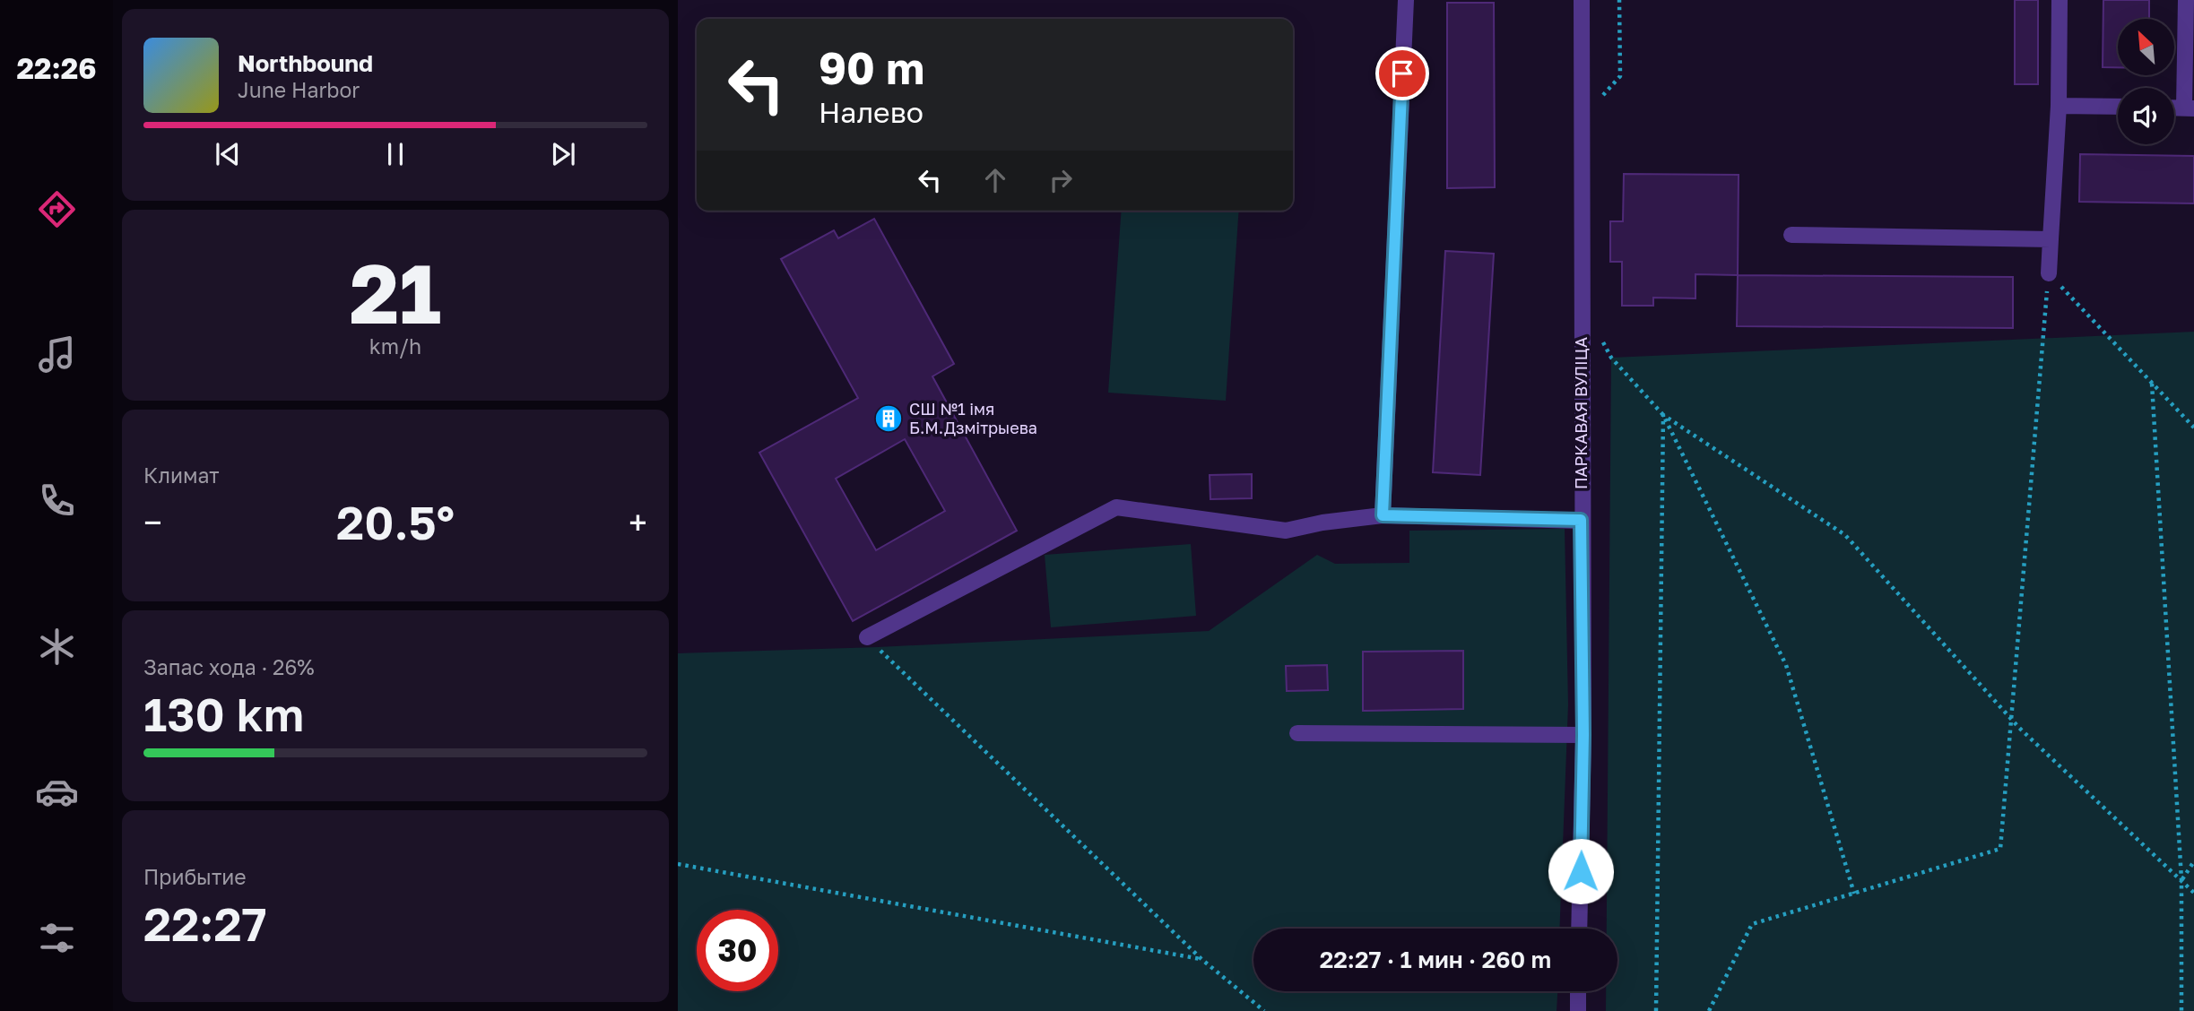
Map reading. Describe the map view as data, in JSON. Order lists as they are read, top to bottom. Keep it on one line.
{"streets":{"street":["ПАРКАВАЯ ВУЛІЦА"]},"places":{"building":["СШ №1 імя Б.М.Дзмітрыева"]},"north":"top left","page":{"tabs":"22:26","turn":["90 m","Налево"],"song":["Northbound","June Harbor"],"tile":[["21","km/h"],"Климат",["Запас хода · 26%","130 km"],["Прибытие","22:27"]],"heat":["−","20.5°","+"],"limit":"30","trip":"22:27 · 1 мин · 260 m"}}
